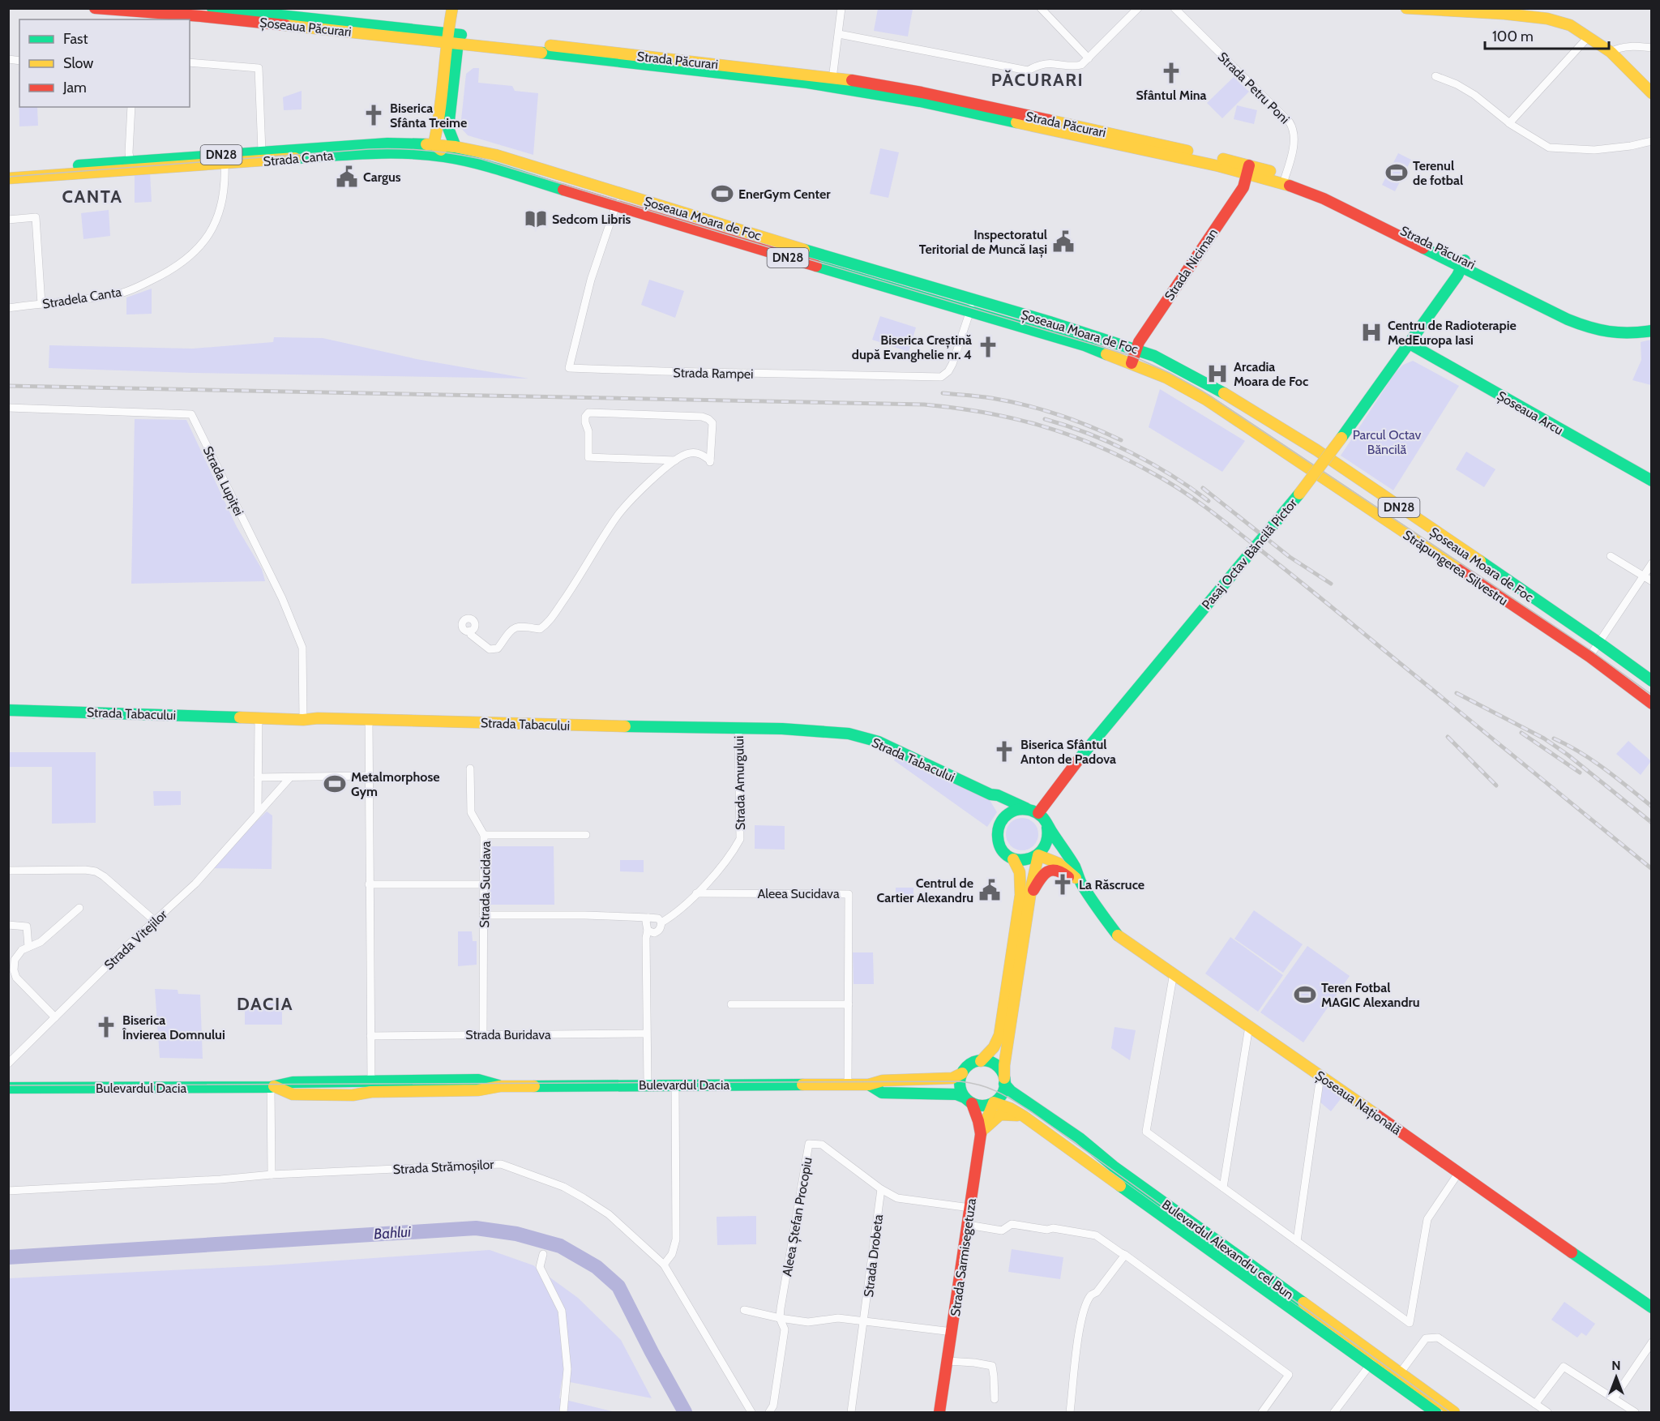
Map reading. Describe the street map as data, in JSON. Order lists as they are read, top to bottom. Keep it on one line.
{"streets":{"main road":["Șoseaua Păcurari","Strada Păcurari","DN28","Strada Canta","Șoseaua Moara de Foc","Strada Niciman","Șoseaua Arcu","Pasaj Octav Băncilă Pictor","Străpungerea Silvestru","Strada Tabacului","Bulevardul Dacia","Șoseaua Națională","Bulevardul Alexandru cel Bun","Strada Sarmisegetuza"],"street":["Strada Petru Poni","Stradela Canta","Strada Rampei","Strada Lupiței","Strada Amurgului","Strada Sucidava","Aleea Sucidava","Strada Vitejilor","Strada Buridava","Strada Strămoșilor","Aleea Ștefan Procopiu","Strada Drobeta"]},"crossings":[["Șoseaua Păcurari","Strada Păcurari"],["Strada Păcurari","Strada Petru Poni"],["Strada Păcurari","Strada Niciman"],["Strada Păcurari","Pasaj Octav Băncilă Pictor"],["Strada Canta","Șoseaua Moara de Foc"],["Strada Canta","Stradela Canta"],["Șoseaua Moara de Foc","Strada Niciman"],["Șoseaua Moara de Foc","Strada Rampei"],["Șoseaua Moara de Foc","Străpungerea Silvestru"],["Strada Niciman","Străpungerea Silvestru"],["Șoseaua Arcu","Pasaj Octav Băncilă Pictor"],["Strada Lupiței","Strada Tabacului"],["Pasaj Octav Băncilă Pictor","Strada Tabacului"],["Pasaj Octav Băncilă Pictor","Șoseaua Națională"],["Strada Tabacului","Strada Amurgului"],["Strada Tabacului","Șoseaua Națională"],["Strada Amurgului","Aleea Sucidava"],["Strada Sucidava","Strada Buridava"],["Aleea Sucidava","Bulevardul Dacia"],["Aleea Ștefan Procopiu","Strada Drobeta"],["Bulevardul Alexandru cel Bun","Strada Sarmisegetuza"]],"districts":["PĂCURARI","CANTA","DACIA"],"water":["Bahlui"],"parks":["Parcul Octav Băncilă"],"places":{"church":["Sfântul Mina","Biserica Sfânta Treime","Biserica Creștină după Evanghelie nr. 4","Biserica Sfântul Anton de Padova","La Răscruce","Biserica Învierea Domnului"],"sports":["Terenul de fotbal","EnerGym Center","Metalmorphose Gym","Teren Fotbal MAGIC Alexandru"],"public building":["Cargus","Inspectoratul Teritorial de Muncă Iași","Centrul de Cartier Alexandru"],"library":["Sedcom Libris"],"hospital":["Centru de Radioterapie MedEuropa Iasi","Arcadia Moara de Foc"]},"legend":["Fast","Slow","Jam"],"scale_bar":"100 m","north":"top"}
